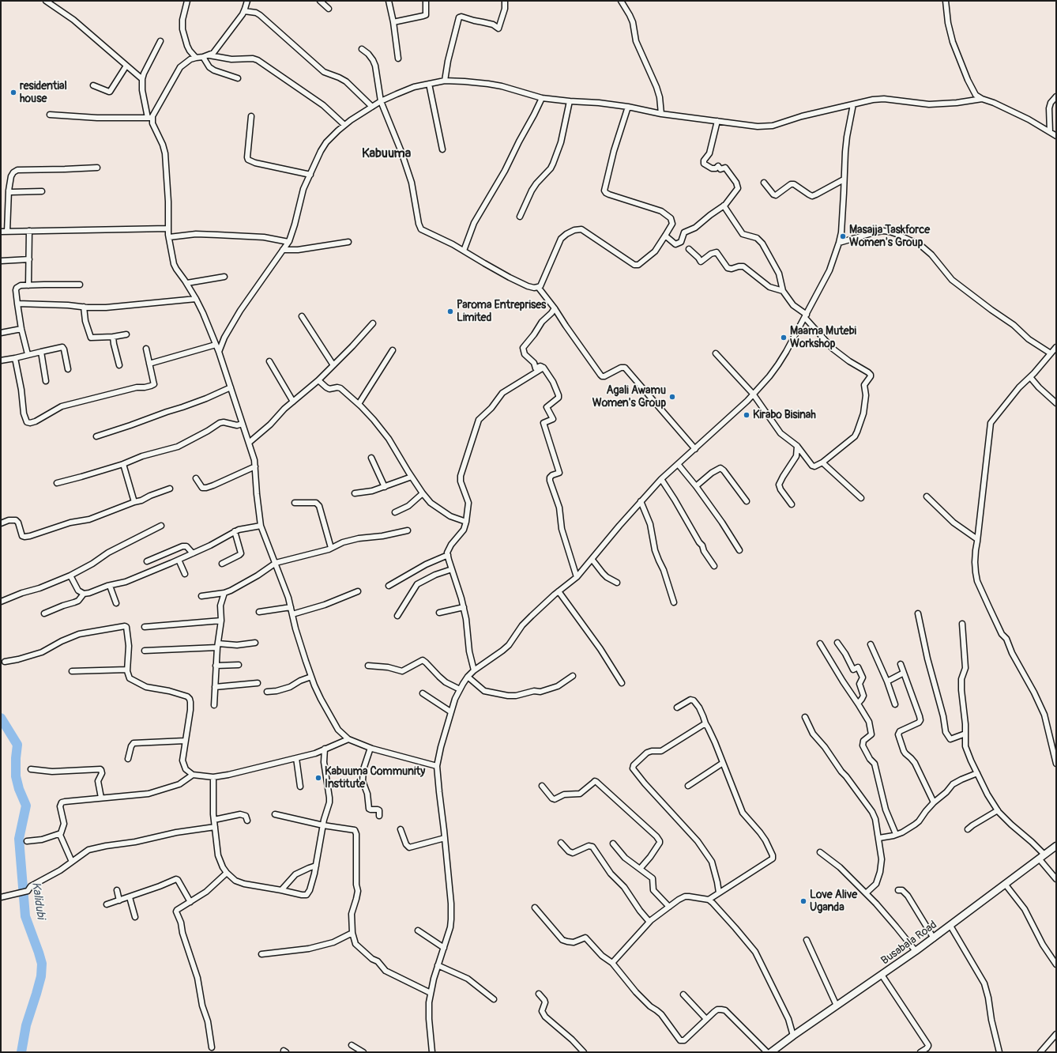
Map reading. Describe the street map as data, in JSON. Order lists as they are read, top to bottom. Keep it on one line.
{"streets":{"street":["Busabala Road"]},"districts":["Kabuuma"],"water":["Kalidubi"],"places":["residential house","Masajja Taskforce Women's Group","Paroma Entreprises Limited","Maama Mutebi Workshop","Agali Awamu Women's Group","Kirabo Bisinah","Kabuuma Community Institute","Love Alive Uganda"]}
